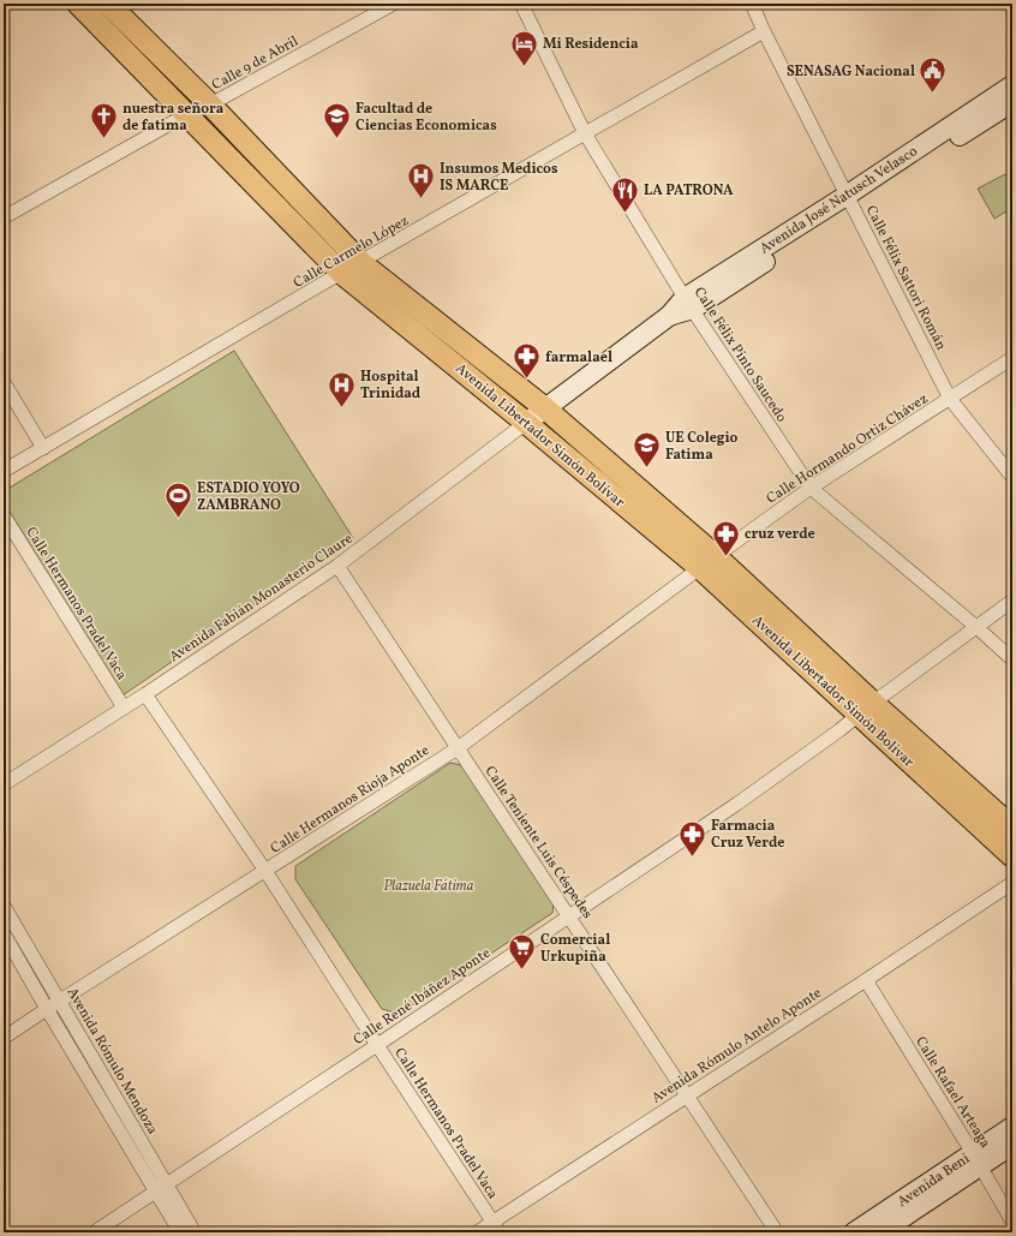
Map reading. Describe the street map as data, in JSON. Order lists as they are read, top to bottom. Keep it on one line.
{"streets":{"main road":["Avenida José Natusch Velasco","Avenida Libertador Simón Bolívar","Avenida Beni"],"street":["Calle 9 de Abril","Calle Carmelo López","Calle Félix Sattori Román","Calle Félix Pinto Saucedo","Calle Hormando Ortiz Chávez","Avenida Fabián Monasterio Claure","Calle Hermanos Pradel Vaca","Calle Hermanos Rioja Aponte","Calle Teniente Luis Céspedes","Calle René Ibáñez Aponte","Avenida Rómulo Antelo Aponte","Avenida Rómulo Mendoza","Calle Rafael Arteaga"]},"crossings":[["Calle 9 de Abril","Avenida Libertador Simón Bolívar"],["Avenida José Natusch Velasco","Calle Félix Sattori Román"],["Avenida José Natusch Velasco","Calle Félix Pinto Saucedo"],["Avenida José Natusch Velasco","Avenida Libertador Simón Bolívar"],["Avenida José Natusch Velasco","Avenida Fabián Monasterio Claure"],["Calle Carmelo López","Calle Félix Sattori Román"],["Calle Carmelo López","Calle Félix Pinto Saucedo"],["Calle Carmelo López","Avenida Libertador Simón Bolívar"],["Calle Félix Sattori Román","Calle Hormando Ortiz Chávez"],["Calle Félix Pinto Saucedo","Calle Hormando Ortiz Chávez"],["Calle Félix Pinto Saucedo","Calle René Ibáñez Aponte"],["Avenida Libertador Simón Bolívar","Calle Hormando Ortiz Chávez"],["Avenida Libertador Simón Bolívar","Avenida Fabián Monasterio Claure"],["Avenida Libertador Simón Bolívar","Calle Hermanos Rioja Aponte"],["Avenida Libertador Simón Bolívar","Calle René Ibáñez Aponte"],["Calle Hormando Ortiz Chávez","Calle Hermanos Rioja Aponte"],["Avenida Fabián Monasterio Claure","Calle Hermanos Pradel Vaca"],["Avenida Fabián Monasterio Claure","Calle Teniente Luis Céspedes"],["Calle Hermanos Pradel Vaca","Calle Hermanos Rioja Aponte"],["Calle Hermanos Pradel Vaca","Calle René Ibáñez Aponte"],["Calle Hermanos Pradel Vaca","Avenida Rómulo Antelo Aponte"],["Calle Hermanos Rioja Aponte","Calle Teniente Luis Céspedes"],["Calle Hermanos Rioja Aponte","Avenida Rómulo Mendoza"],["Calle Teniente Luis Céspedes","Calle René Ibáñez Aponte"],["Calle Teniente Luis Céspedes","Avenida Rómulo Antelo Aponte"],["Calle René Ibáñez Aponte","Avenida Rómulo Mendoza"],["Avenida Rómulo Antelo Aponte","Calle Rafael Arteaga"],["Calle Rafael Arteaga","Avenida Beni"]],"parks":["Plazuela Fátima"],"places":{"hotel":["Mi Residencia"],"public building":["SENASAG Nacional"],"church":["nuestra señora de fatima"],"school or university":["Facultad de Ciencias Economicas","UE Colegio Fatima"],"hospital":["Insumos Medicos IS MARCE","Hospital Trinidad"],"restaurant":["LA PATRONA"],"pharmacy":["farmalael","cruz verde","Farmacia Cruz Verde"],"sports":["ESTADIO YOYO ZAMBRANO"],"supermarket":["Comercial Urkupiña"]}}
